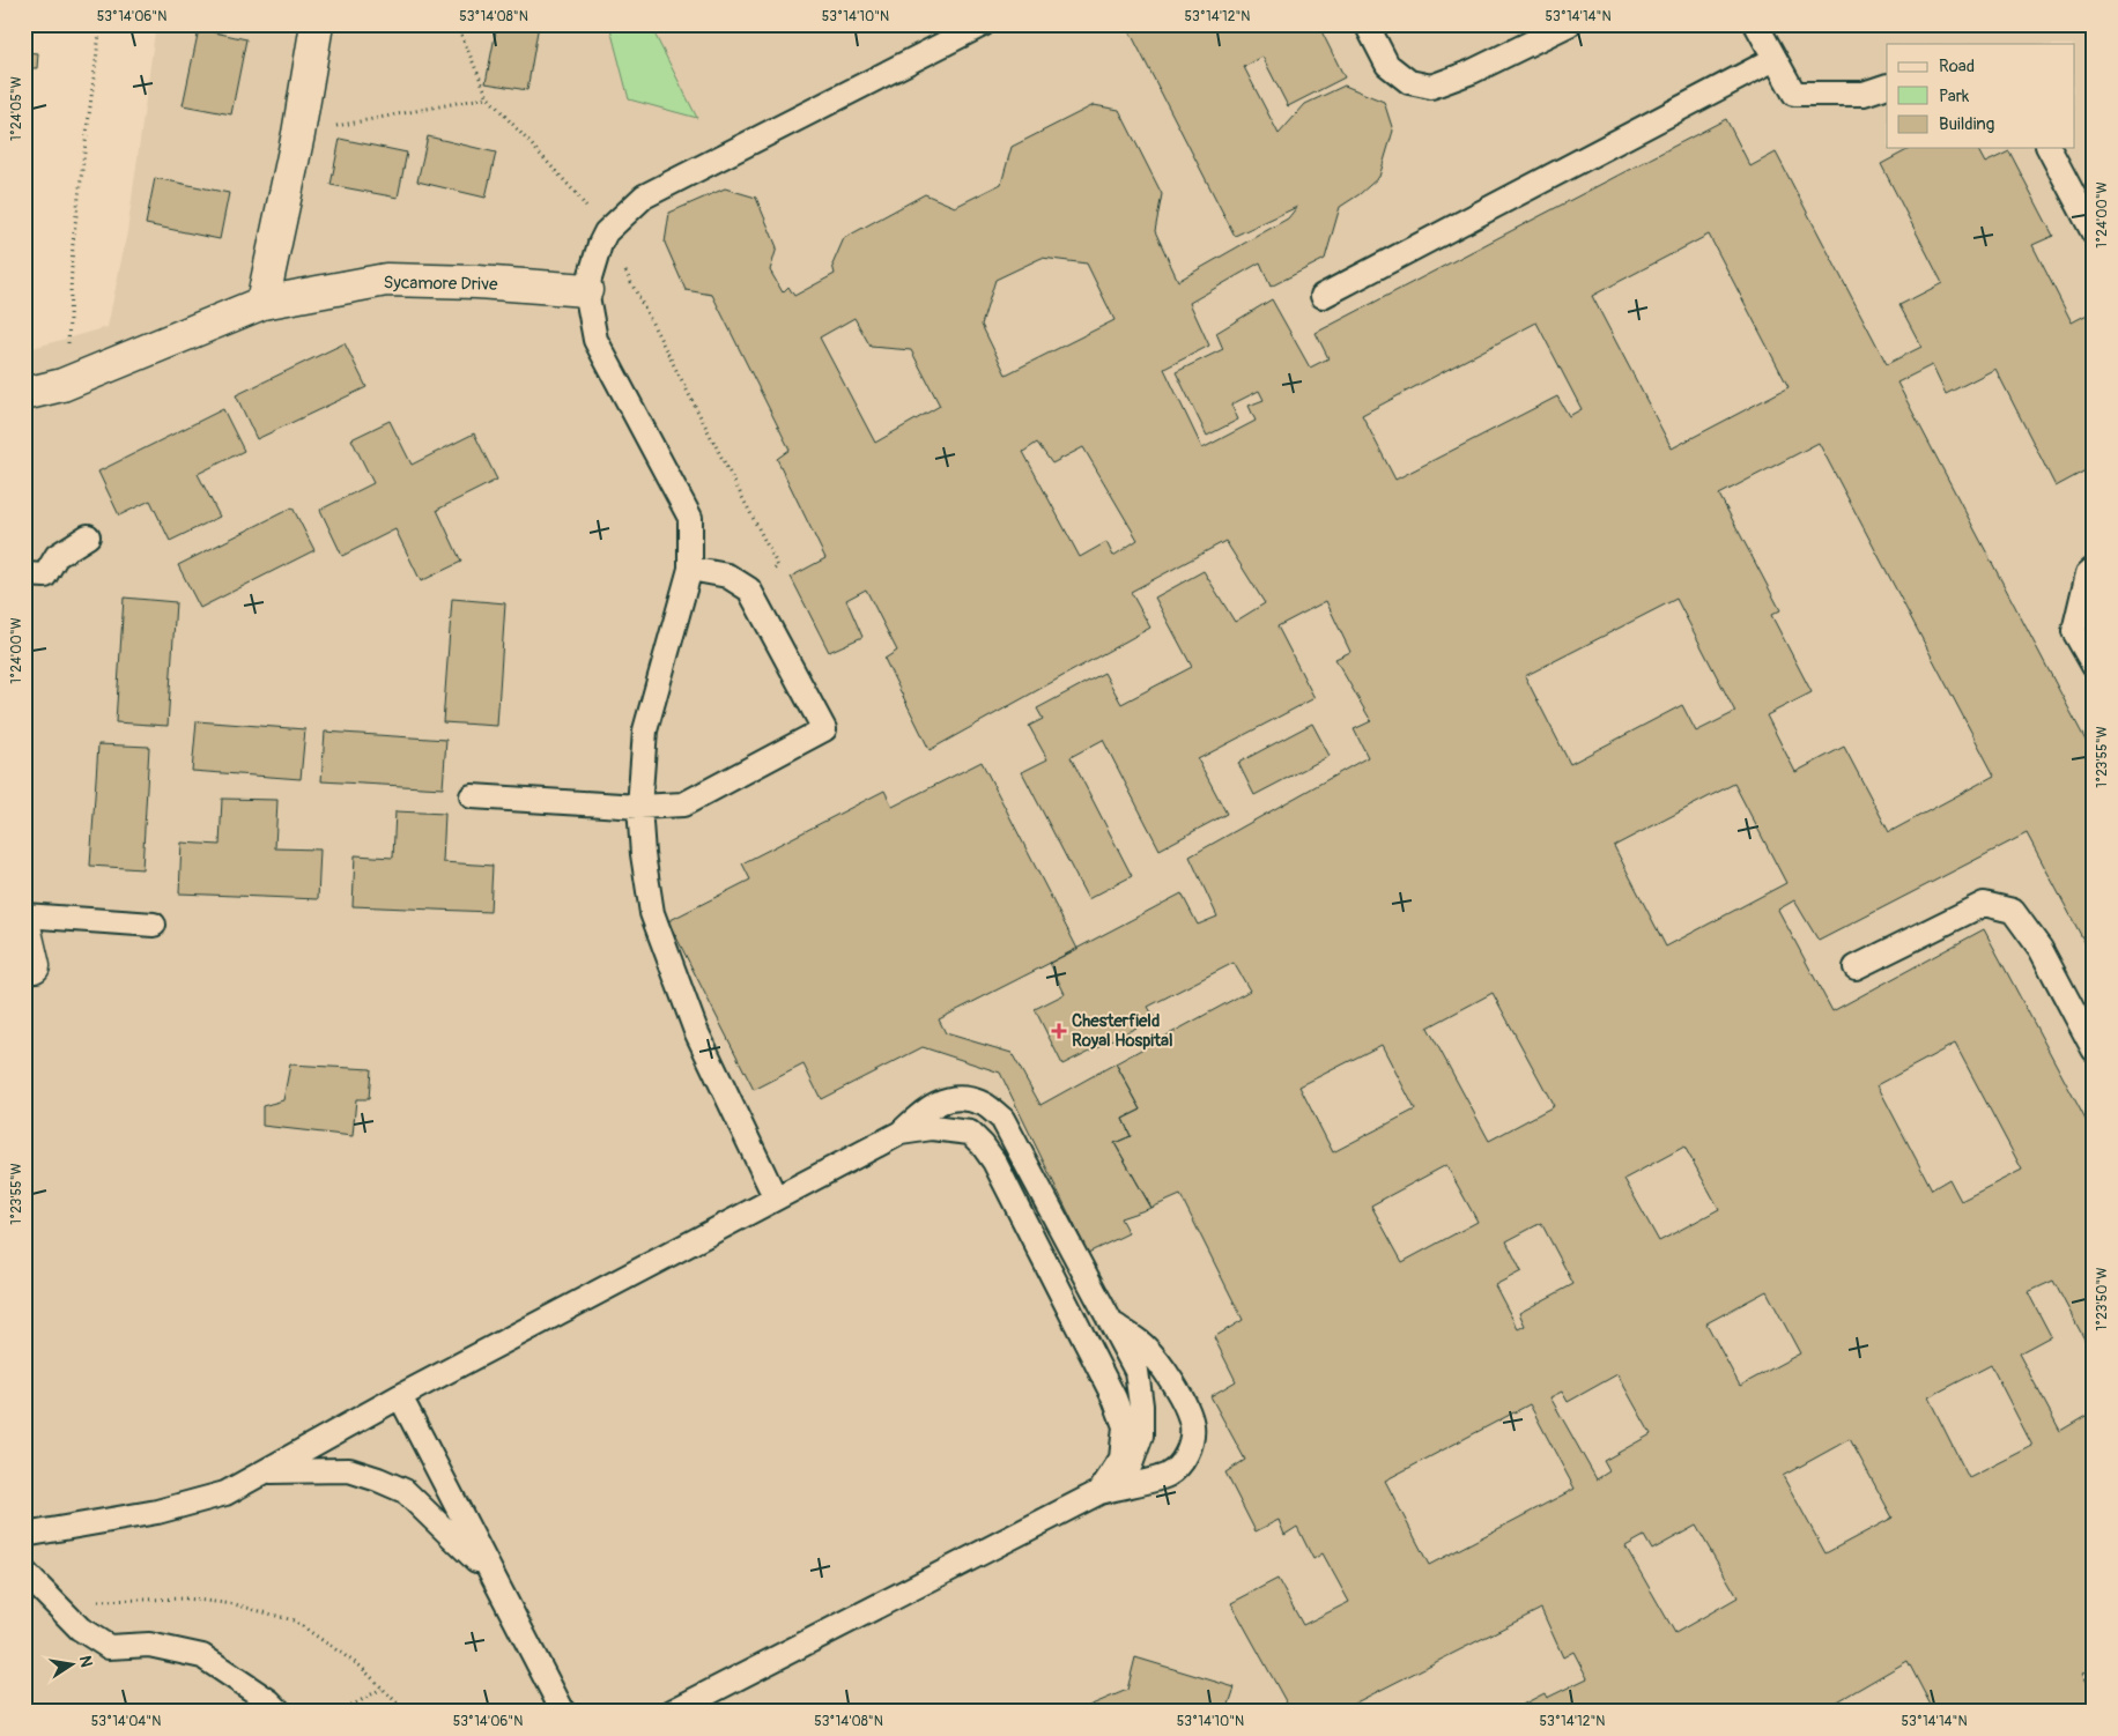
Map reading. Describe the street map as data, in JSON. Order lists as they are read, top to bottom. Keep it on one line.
{"streets":{"street":["Sycamore Drive"]},"places":{"health":["Chesterfield Royal Hospital"]},"legend":["Road","Park","Building"],"north":"right","coordinates":["53°14'06\"N","53°14'08\"N","53°14'10\"N","53°14'12\"N","53°14'14\"N","1°24'05\"W","1°24'00\"W","1°23'55\"W","1°23'50\"W","53°14'04\"N"]}
